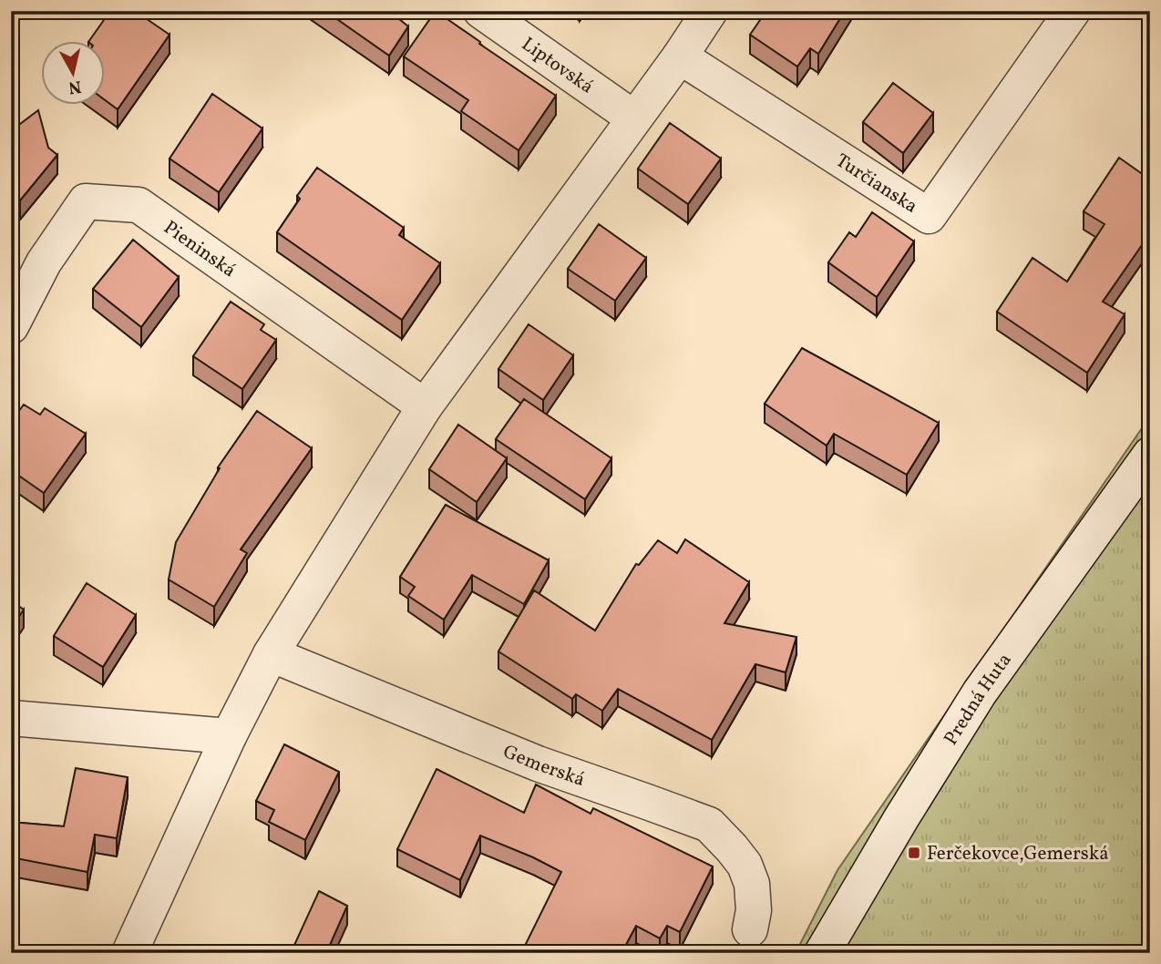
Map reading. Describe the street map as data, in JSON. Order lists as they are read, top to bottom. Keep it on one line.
{"streets":{"street":["Liptovská","Turčianska","Pieninská","Predná Huta","Gemerská"]},"places":{"transit":["Ferčekovce,Gemerská"]},"north":"bottom"}
